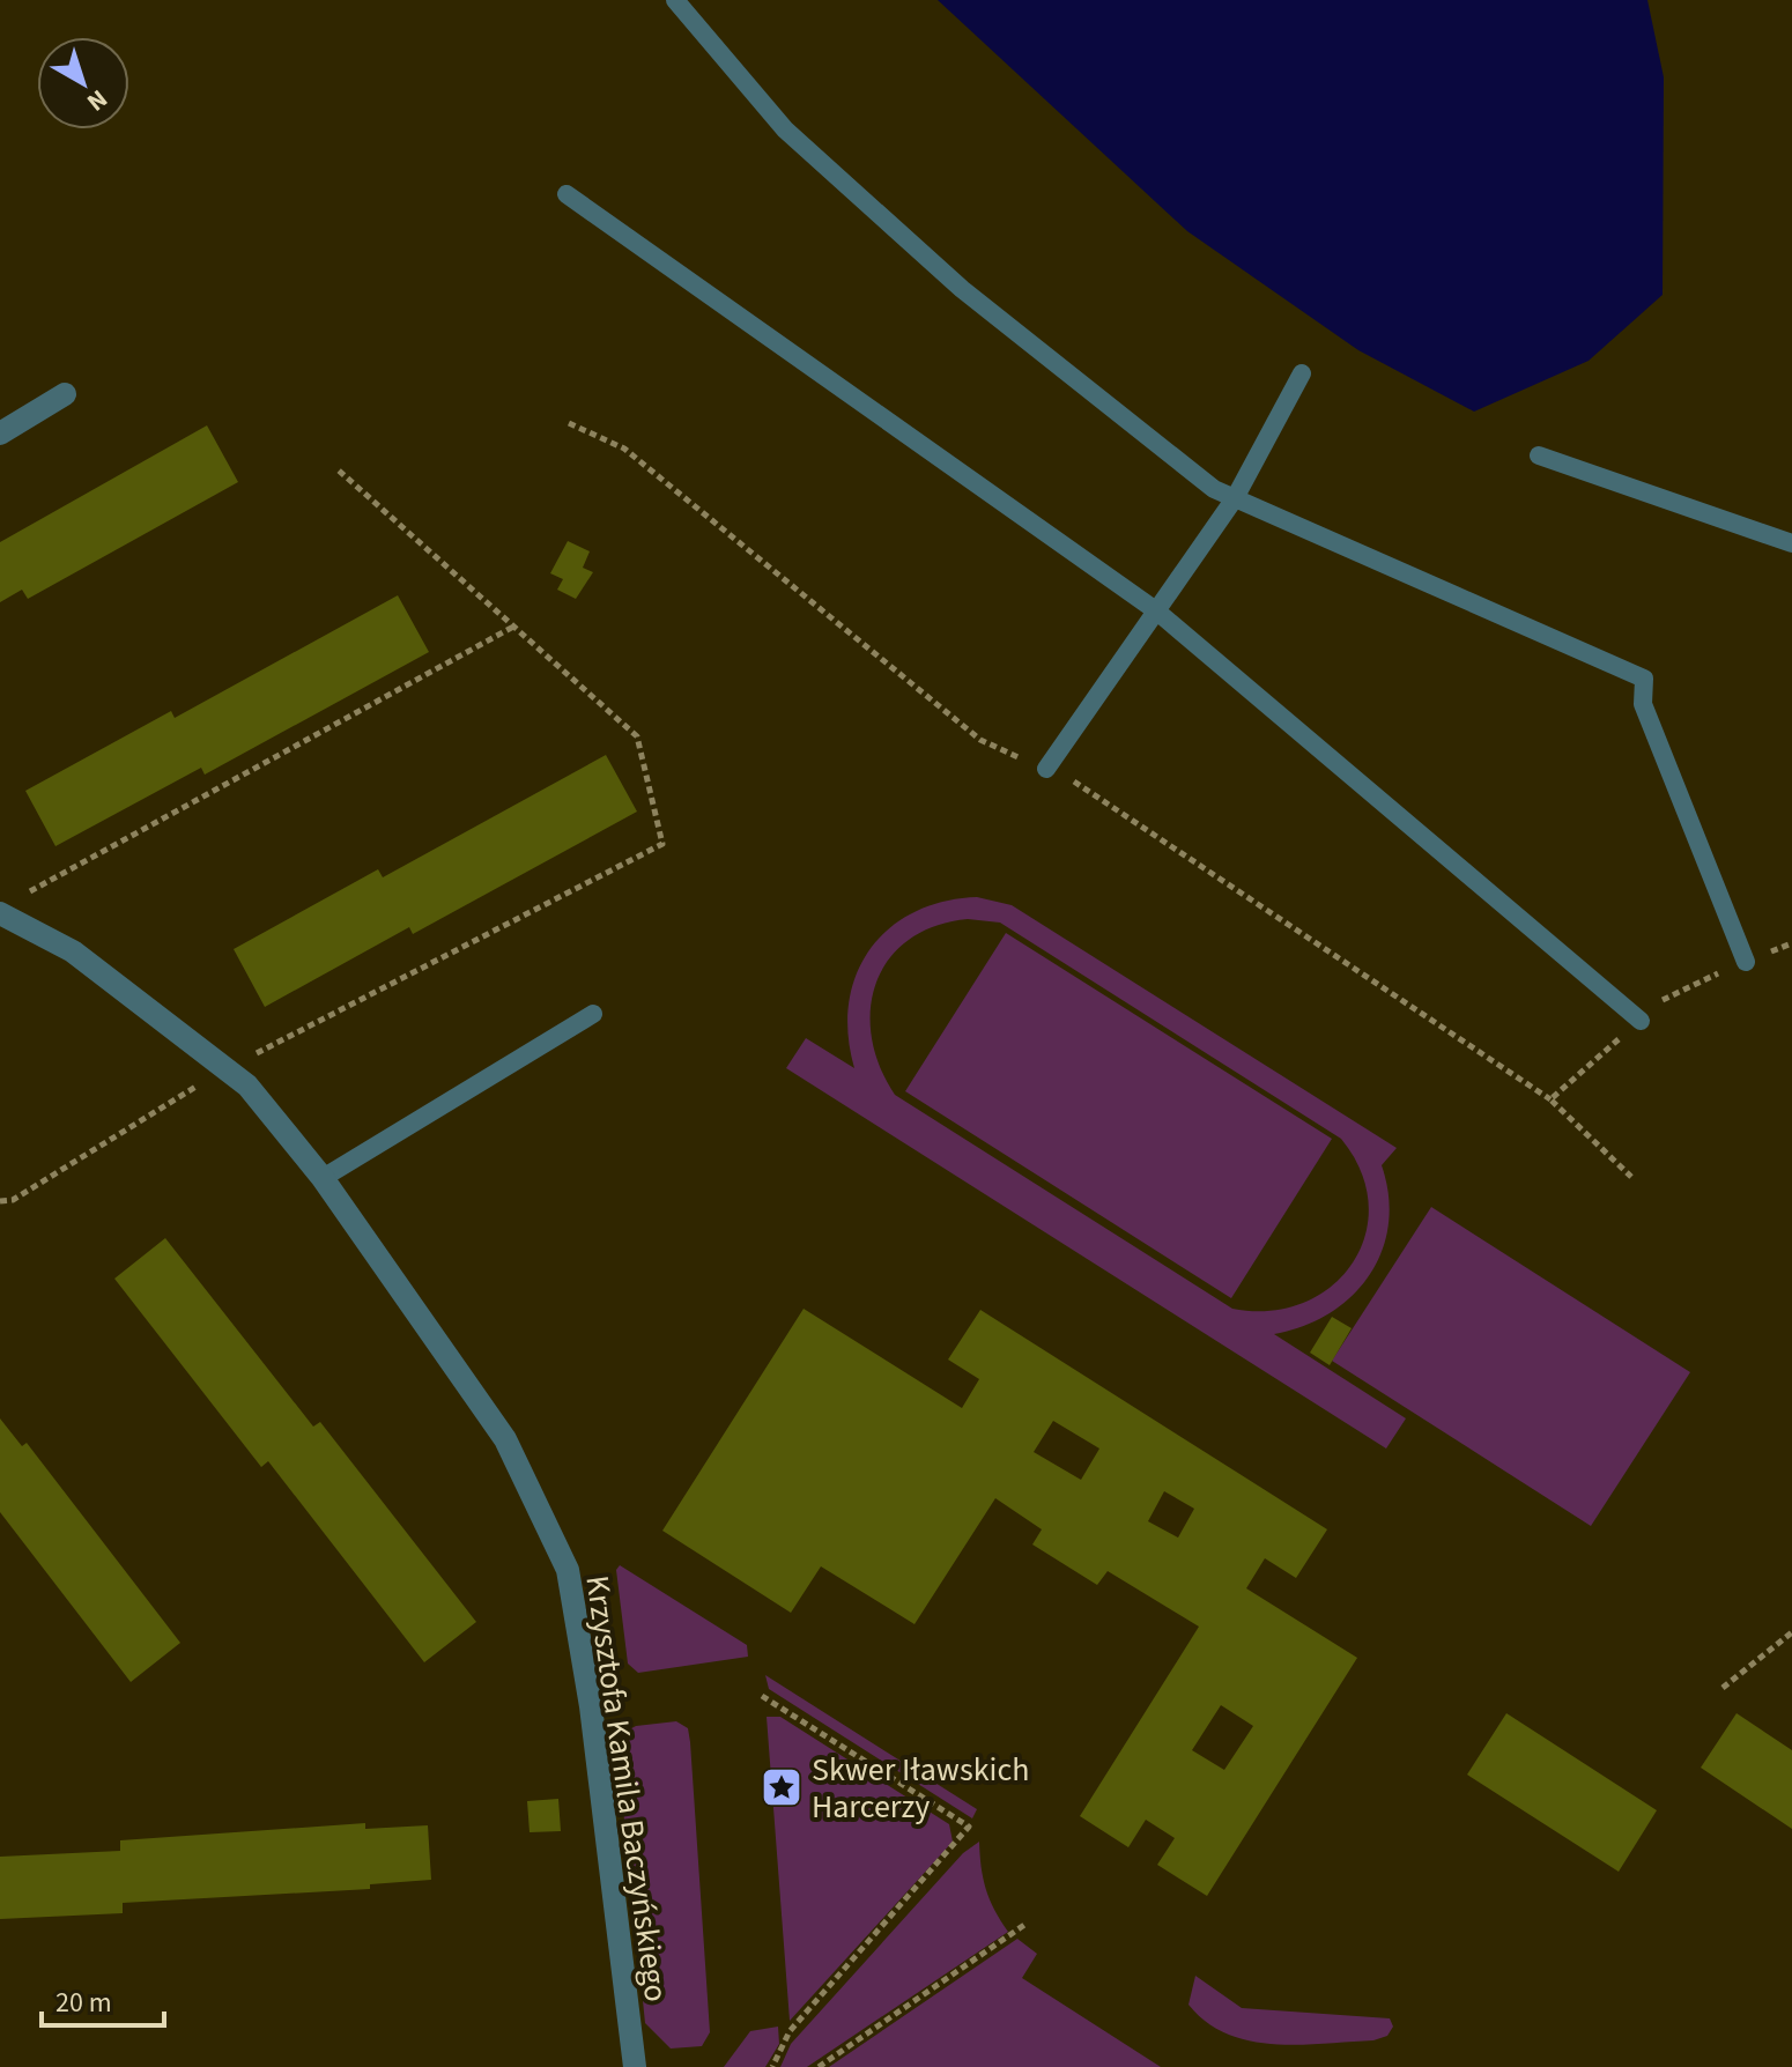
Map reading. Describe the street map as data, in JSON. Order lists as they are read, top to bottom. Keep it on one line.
{"streets":{"street":["Krzysztofa Kamila Baczyńskiego"]},"places":{"place":["Skwer Iławskich Harcerzy"]},"scale_bar":"20 m","north":"bottom right"}
